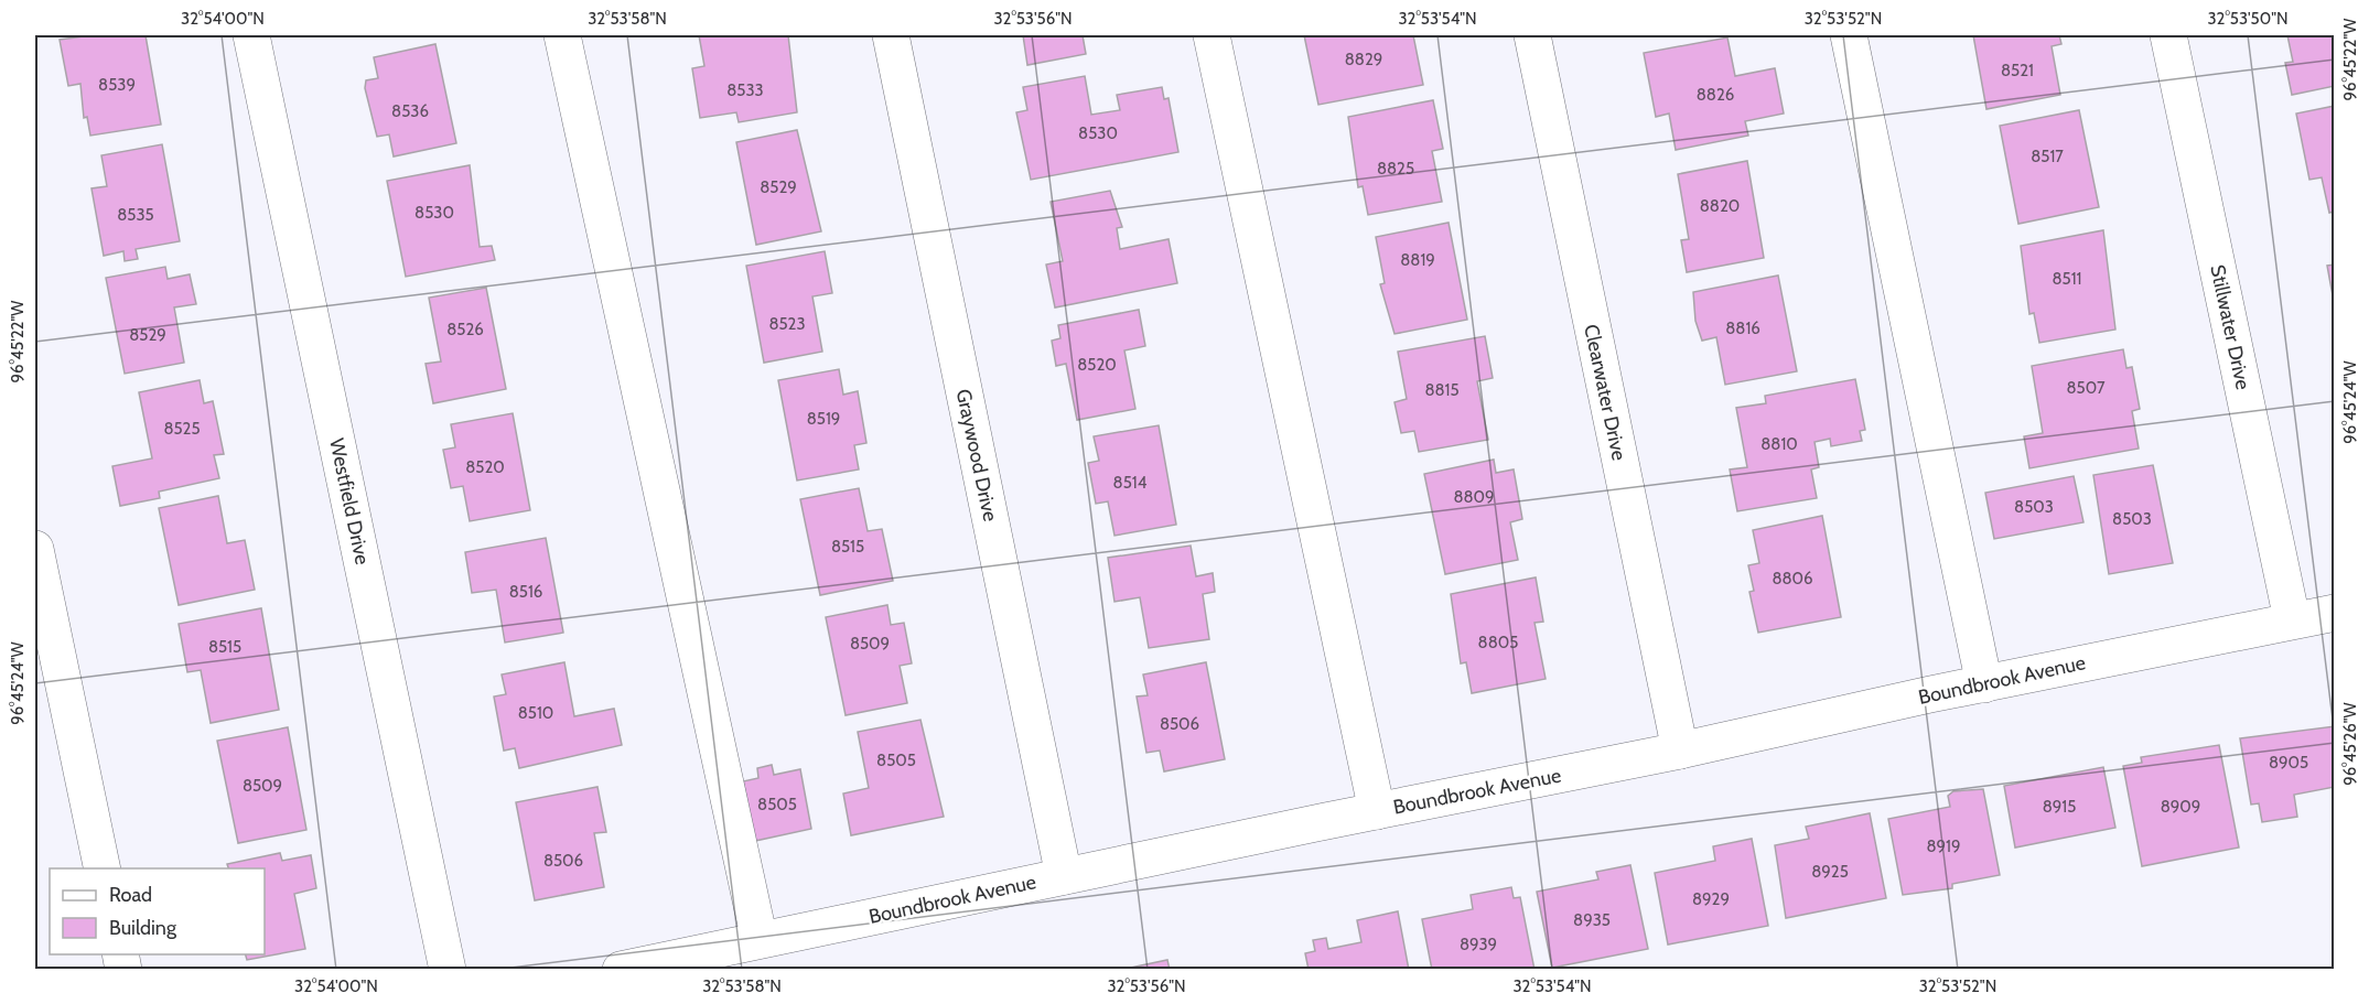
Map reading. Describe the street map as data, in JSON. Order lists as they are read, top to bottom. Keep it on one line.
{"streets":{"street":["Stillwater Drive","Clearwater Drive","Graywood Drive","Westfield Drive","Boundbrook Avenue"]},"crossings":[["Stillwater Drive","Boundbrook Avenue"],["Clearwater Drive","Boundbrook Avenue"],["Graywood Drive","Boundbrook Avenue"]],"house_numbers":["8829","8521","8539","8533","8826","8536","8530","8517","8825","8529","8820","8530","8535","8819","8511","8523","8816","8526","8529","8520","8507","8815","8519","8525","8810","8520","8514","8809","8503","8503","8515","8806","8516","8805","8509","8515","8510","8506","8505","8905","8509","8505","8915","8909","8919","8506","8925","8929","8935","8939"],"legend":["Road","Building"],"coordinates":["32°54'00\"N","32°53'58\"N","32°53'56\"N","32°53'54\"N","32°53'52\"N","32°53'50\"N","96°45'22\"W","96°45'24\"W","96°45'26\"W"]}
